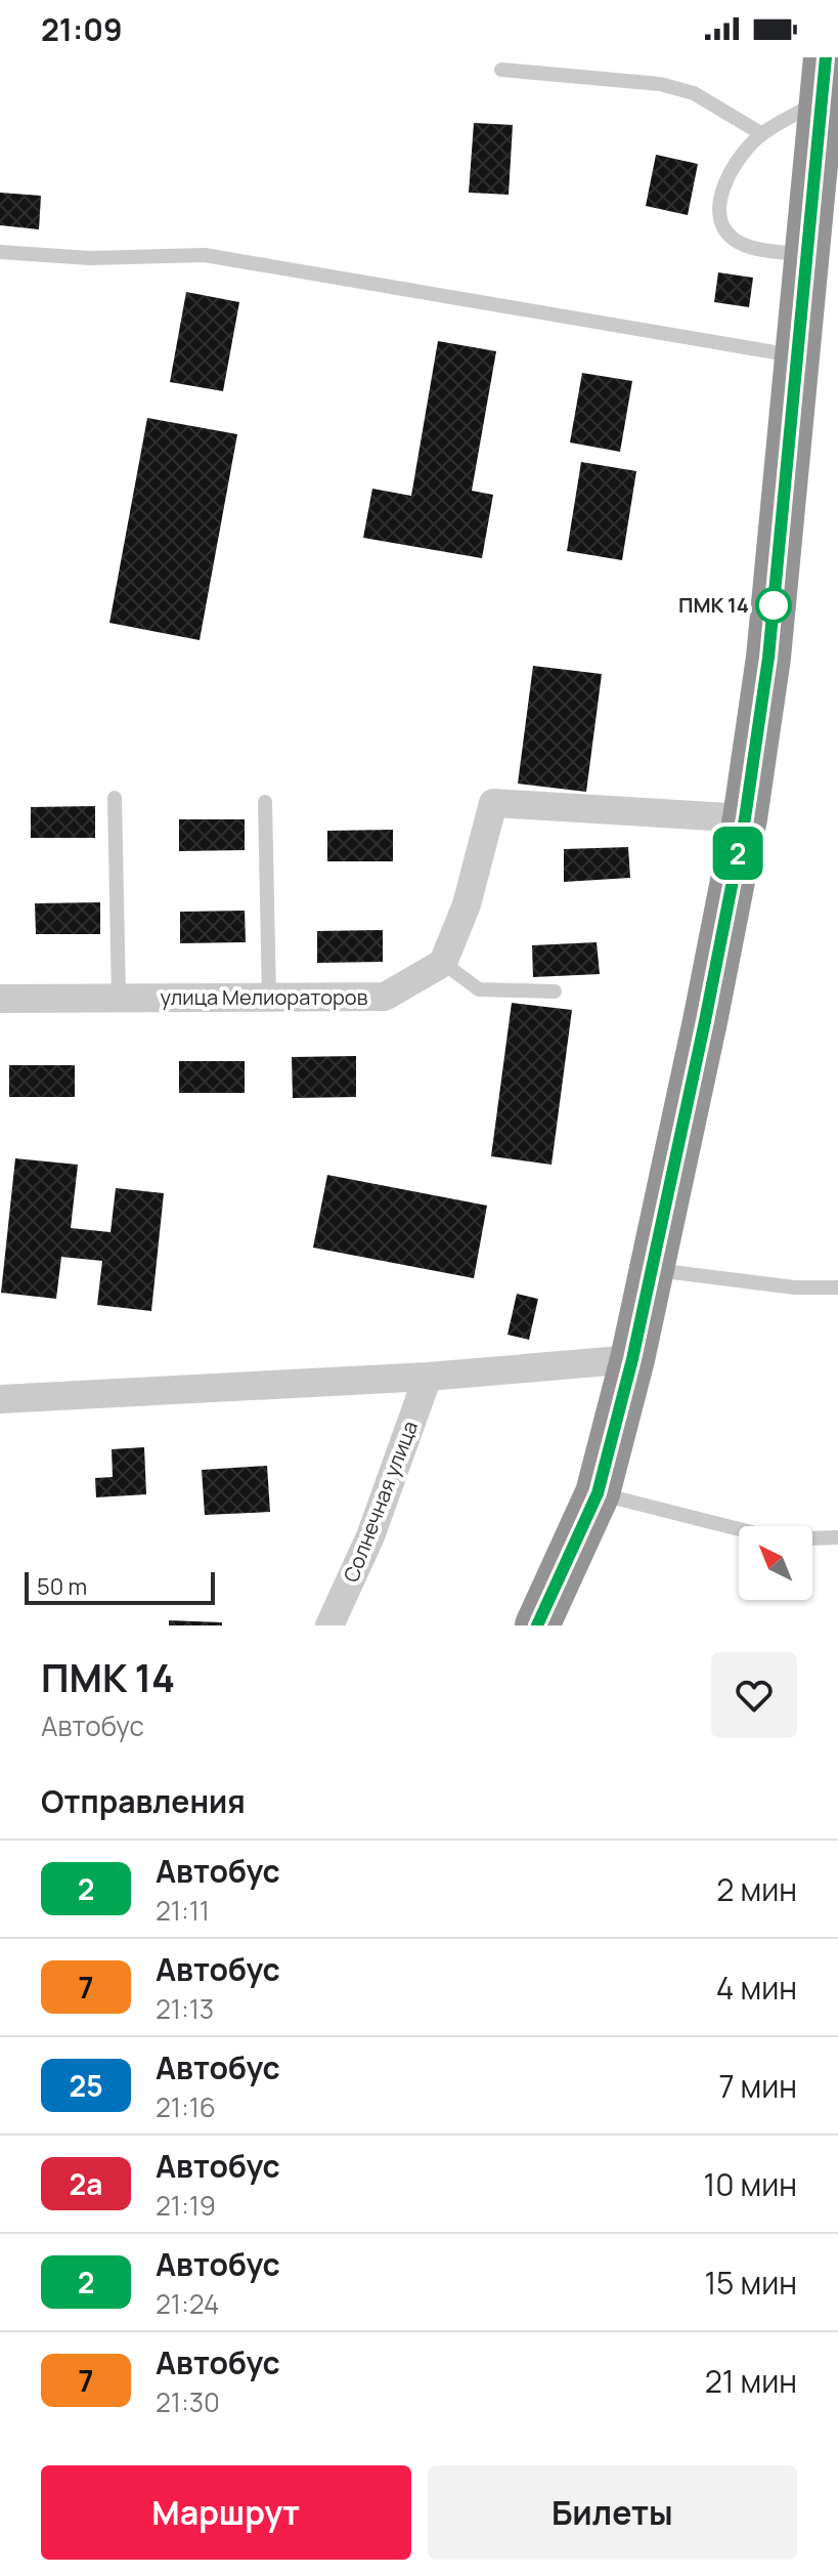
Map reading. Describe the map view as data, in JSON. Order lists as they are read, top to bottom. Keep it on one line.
{"streets":{"street":["улица Мелиораторов","Солнечная улица"]},"places":["ПМК 14"],"lines":["bus line 2"],"scale_bar":"50 m","north":"top left","page":{"status":"21:09","on_map":"2","scale":"50 m","heading":[["ПМК 14","Автобус"],"Отправления"],"list":[{"mark":"2","name":"Автобус","note":"21:11","value":"2 мин"},{"mark":"7","name":"Автобус","note":"21:13","value":"4 мин"},{"mark":"25","name":"Автобус","note":"21:16","value":"7 мин"},{"mark":"2а","name":"Автобус","note":"21:19","value":"10 мин"},{"mark":"2","name":"Автобус","note":"21:24","value":"15 мин"},{"mark":"7","name":"Автобус","note":"21:30","value":"21 мин"}],"buttons":["Маршрут","Билеты"]}}
